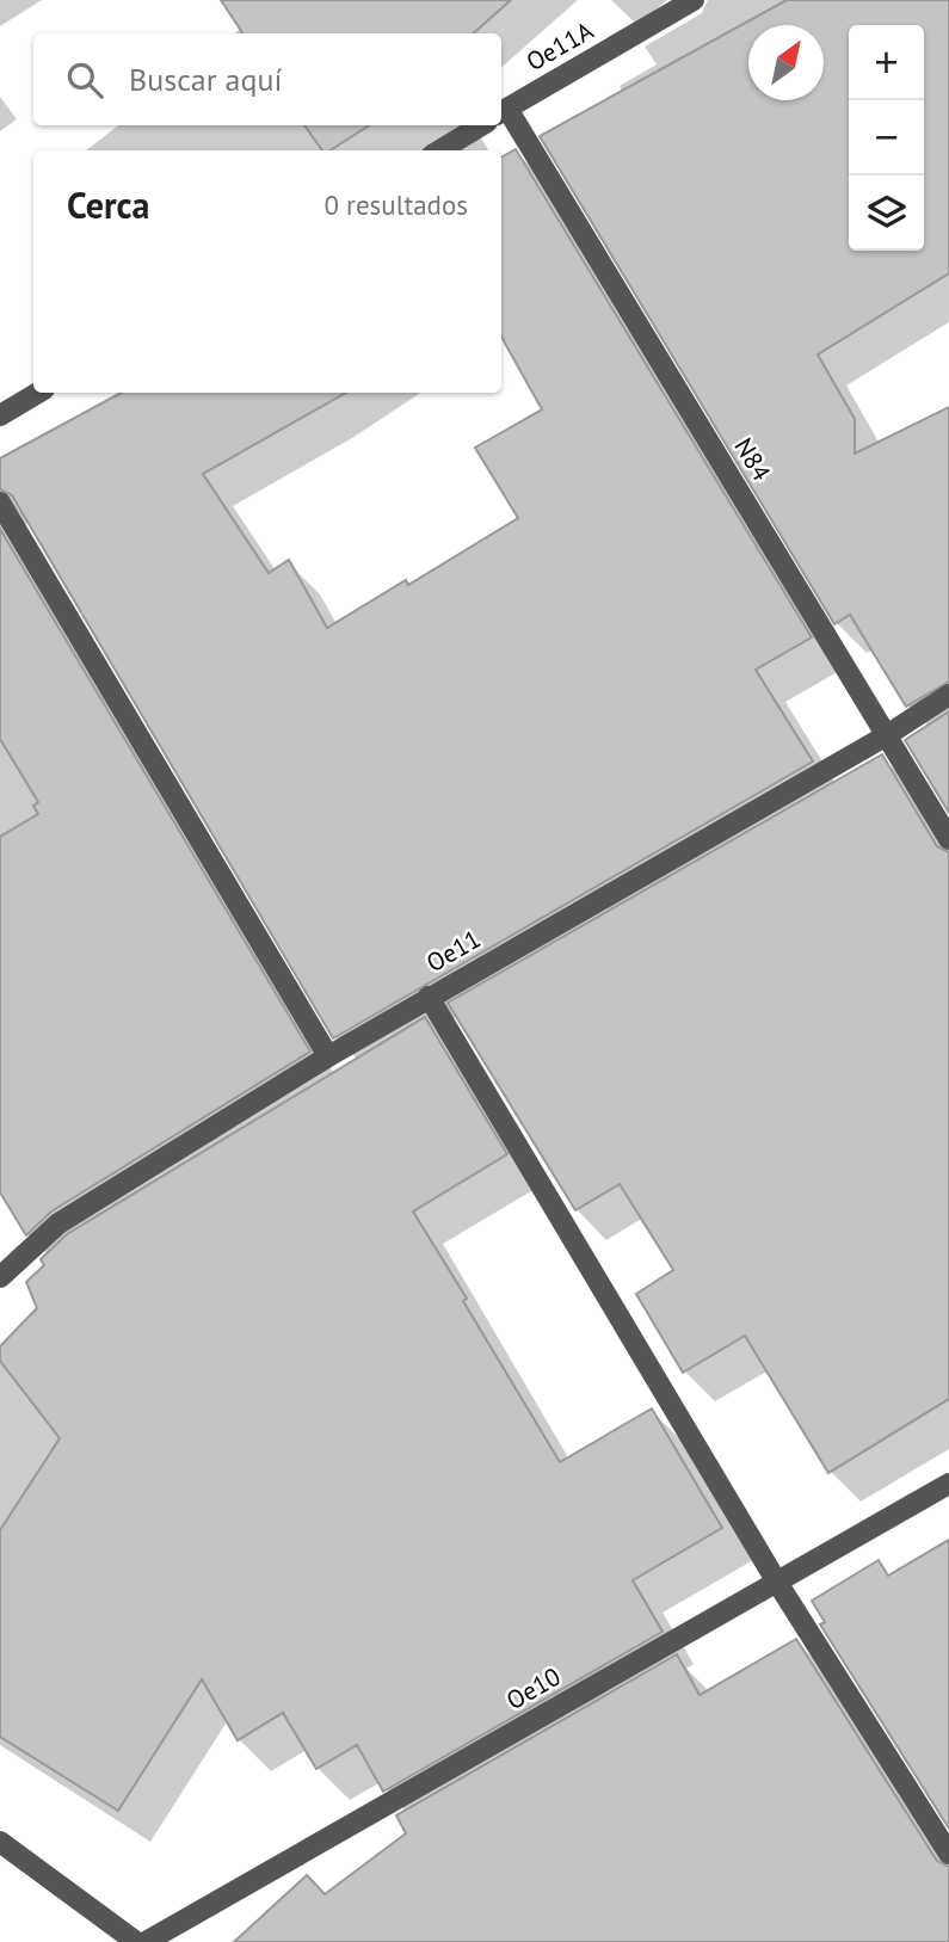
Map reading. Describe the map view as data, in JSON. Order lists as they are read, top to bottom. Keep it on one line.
{"streets":{"street":["Oe11A","N84","Oe11","Oe10"]},"crossings":[["Oe11A","N84"],["N84","Oe11"]],"north":"top right","page":{"map_buttons":["+","−"],"search":"Buscar aquí","heading":["Cerca","0 resultados"]}}
